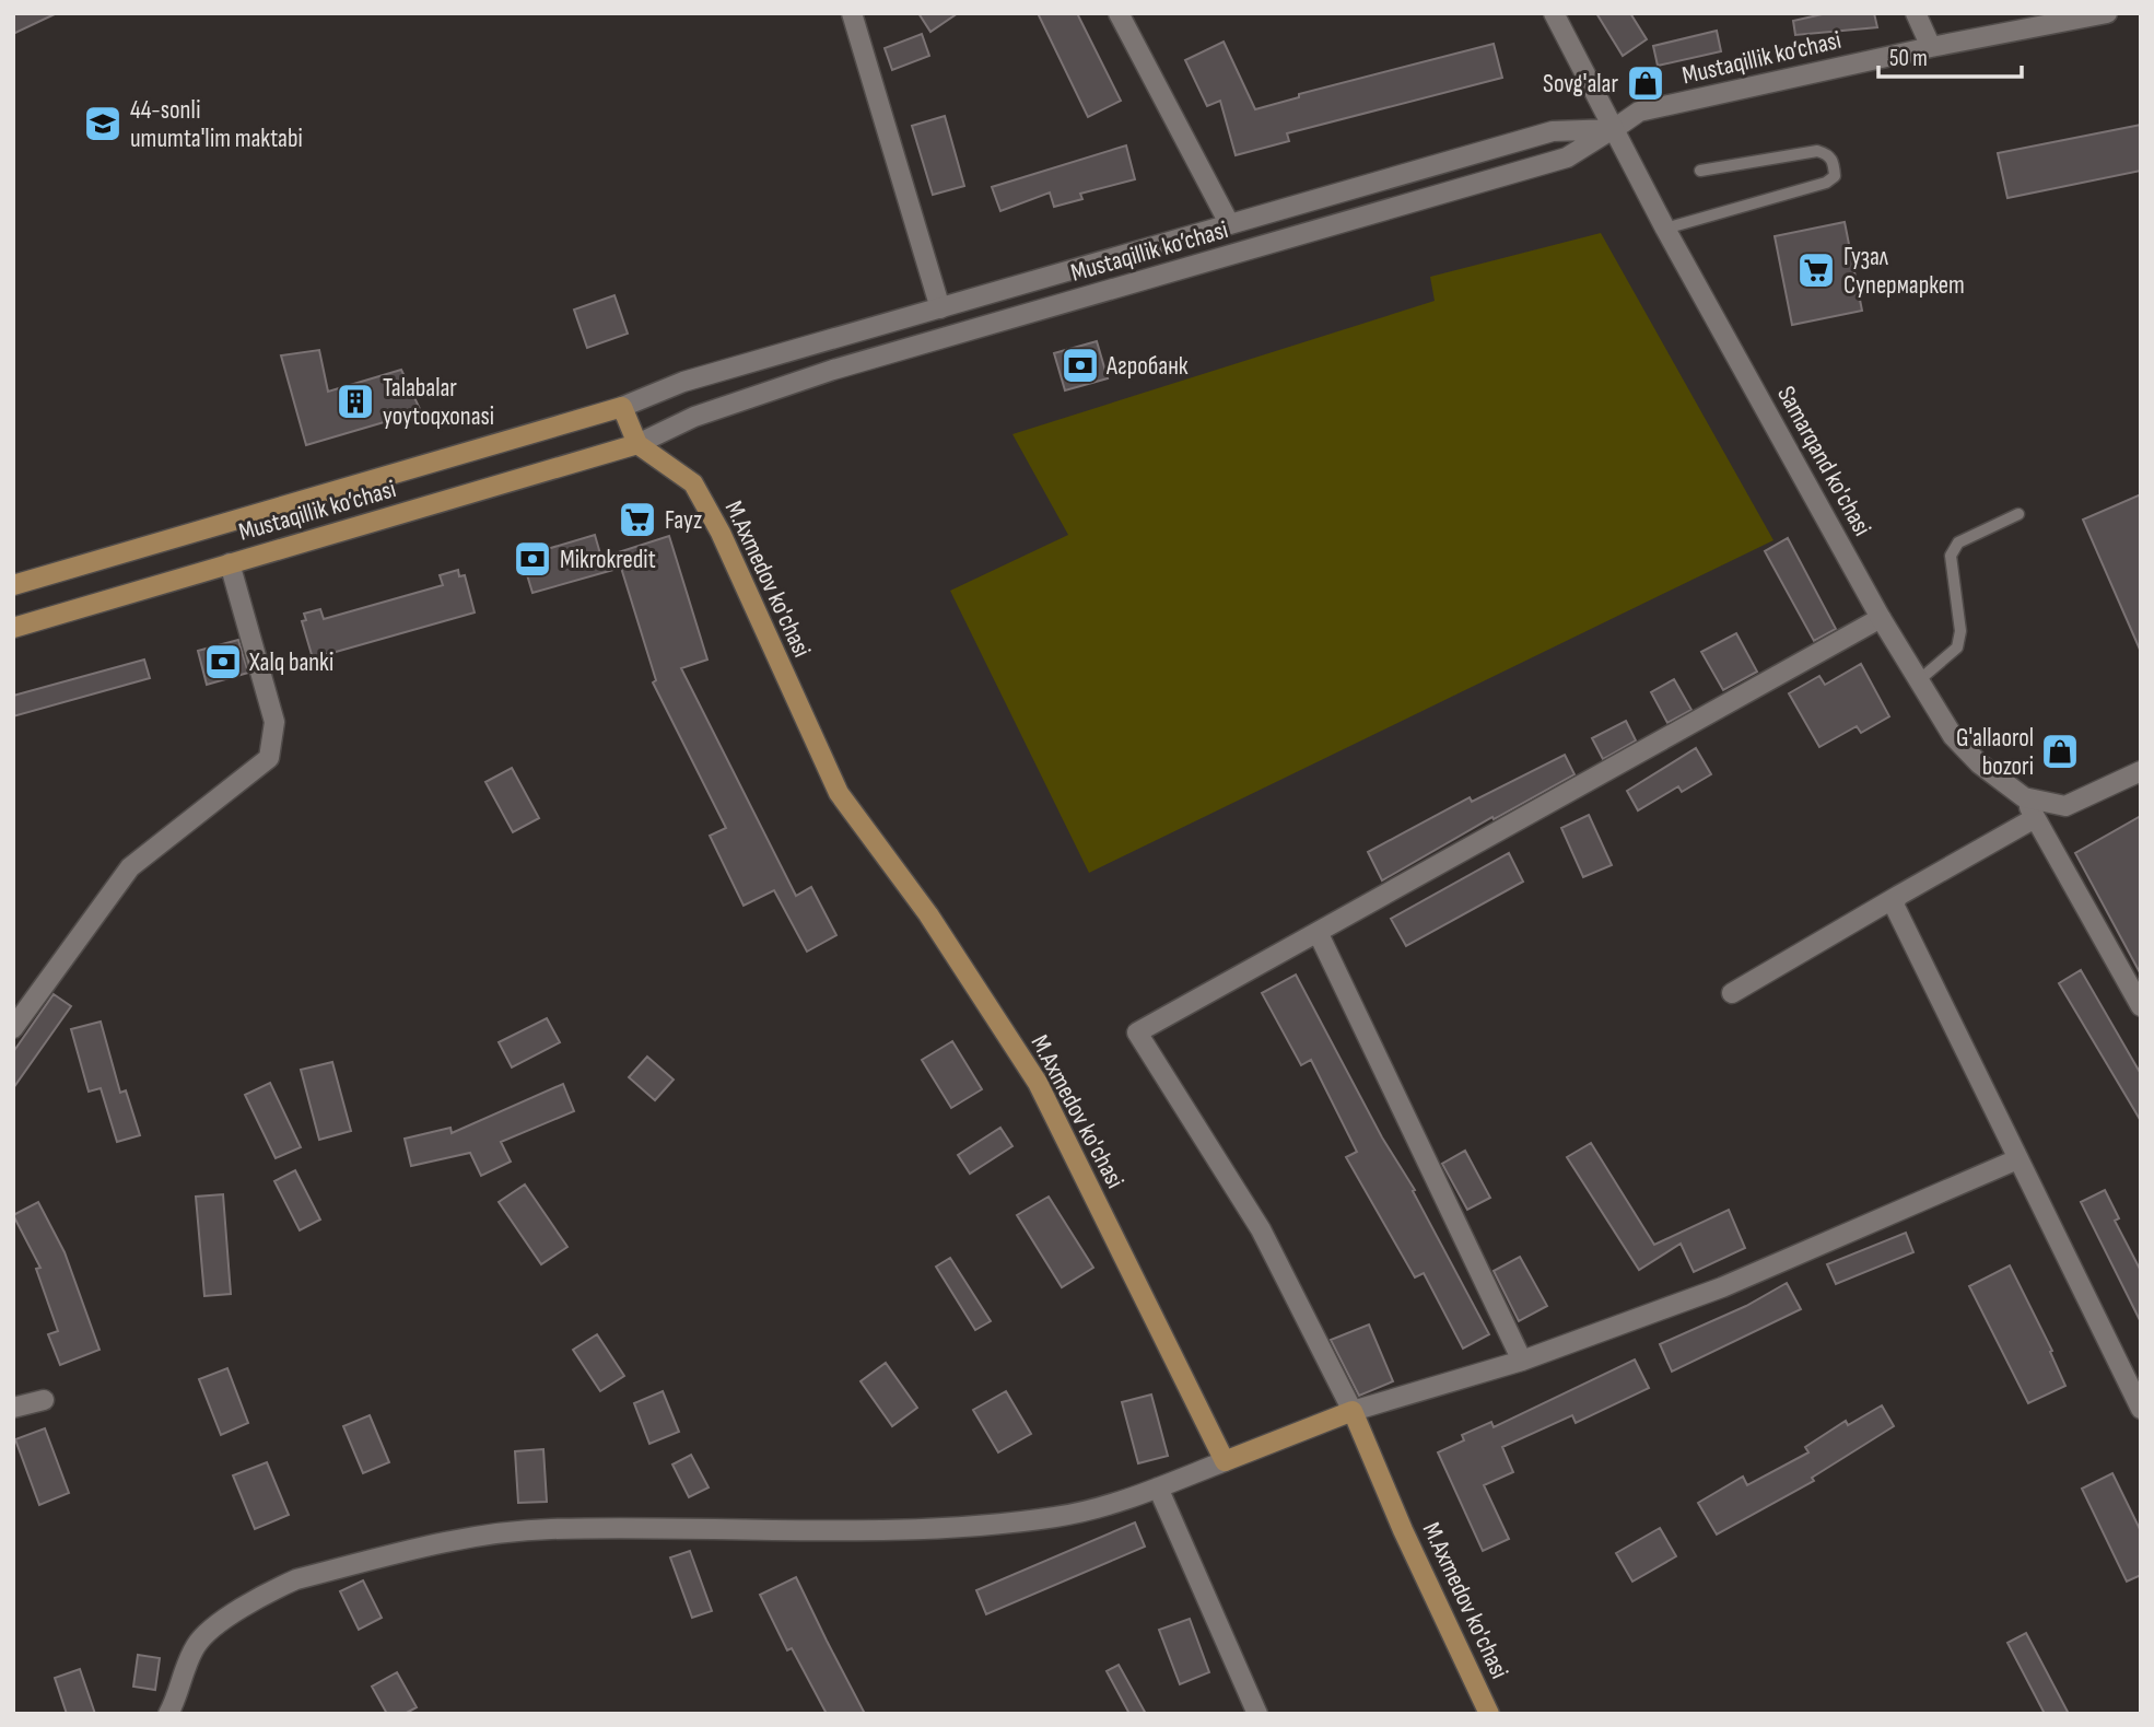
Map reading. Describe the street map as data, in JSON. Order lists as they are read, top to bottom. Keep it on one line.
{"streets":{"main road":["Mustaqillik ko’chasi","M.Axmedov ko'chasi"],"street":["Samarqand ko'chasi"]},"crossings":[["Mustaqillik ko’chasi","Samarqand ko'chasi"],["Mustaqillik ko’chasi","M.Axmedov ko'chasi"]],"places":{"shop":["Sovg'alar","G'allaorol bozori"],"school or university":["44-sonli umumta'lim maktabi"],"supermarket":["Гузал Супермаркет","Fayz"],"bank":["Агробанк","Mikrokredit","Xalq banki"],"building":["Talabalar yoytoqxonasi"]},"scale_bar":"50 m"}
